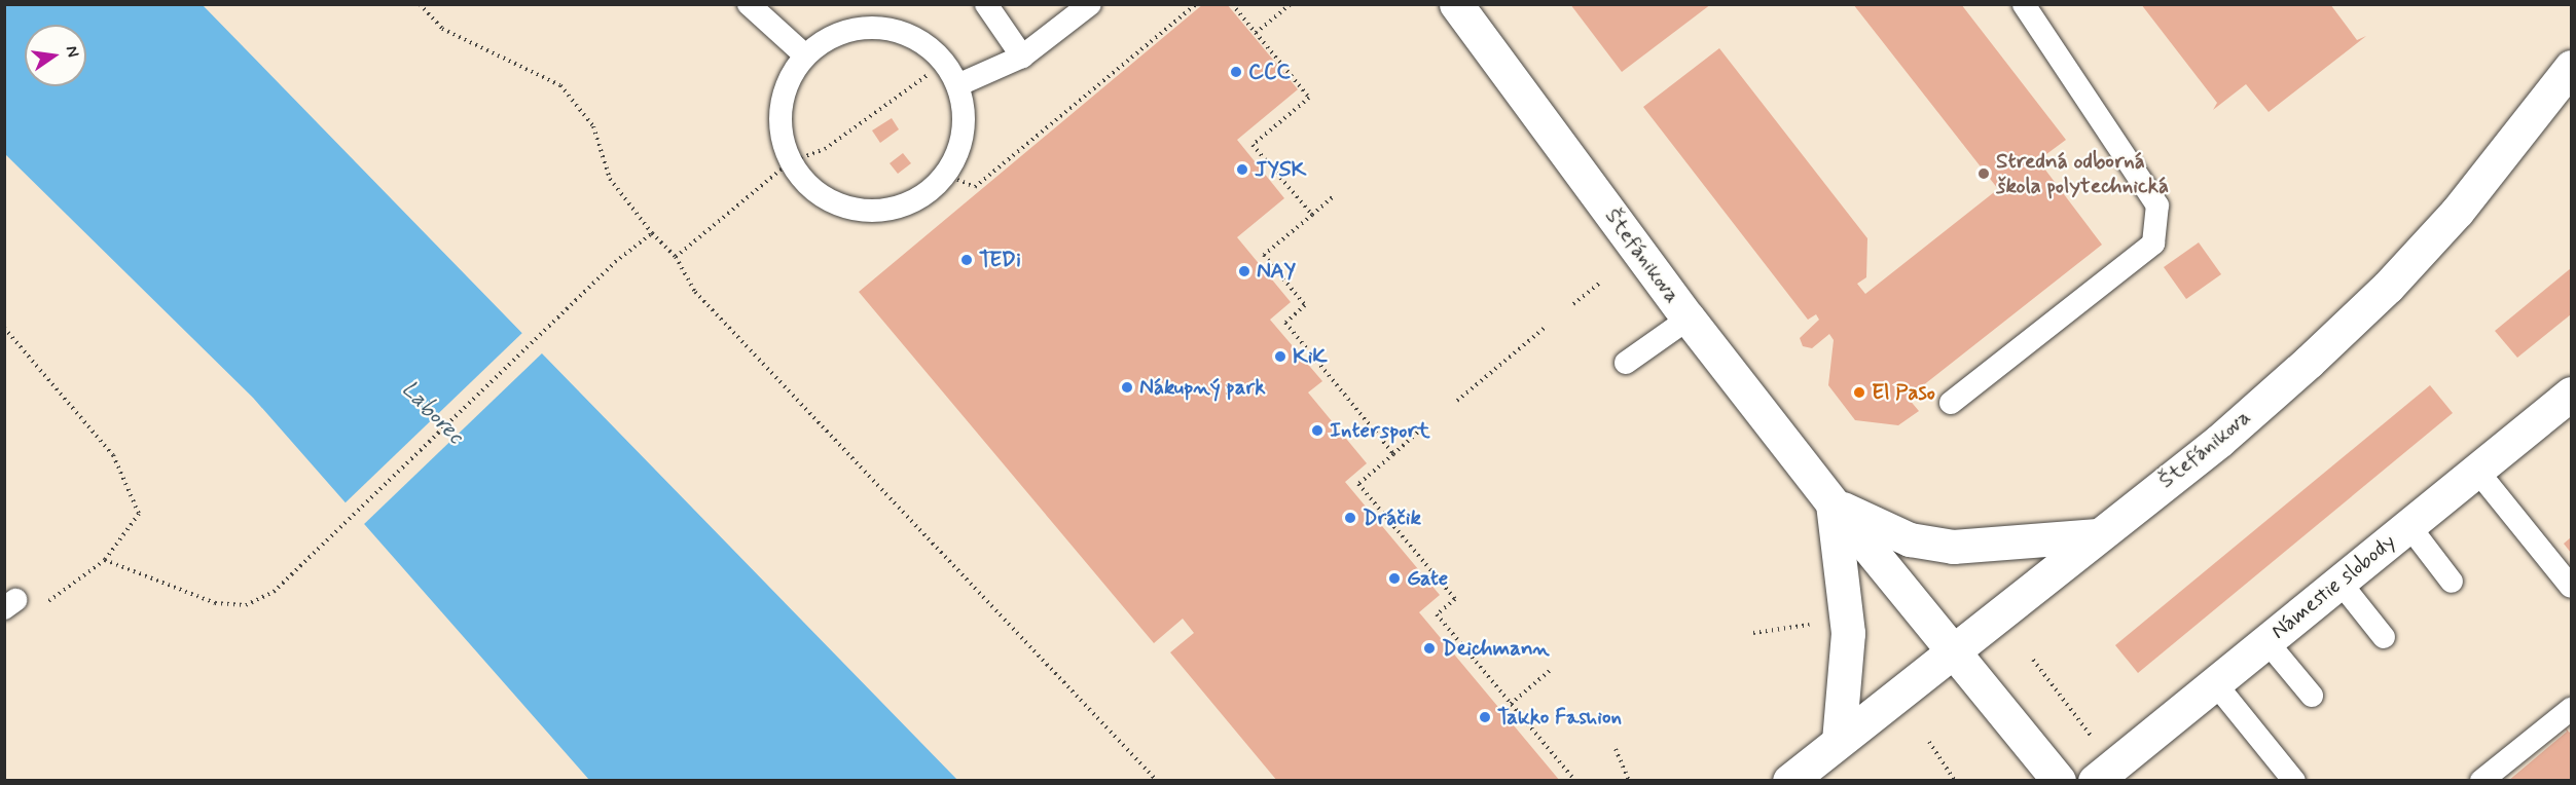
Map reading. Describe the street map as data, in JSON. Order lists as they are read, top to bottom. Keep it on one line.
{"streets":{"street":["Štefánikova","Námestie slobody"]},"water":["Laborec"],"places":["CCC","JYSK","Stredná odborná škola polytechnická","TEDi","NAY","KiK","Nákupný park","El Paso","Intersport","Dráčik","Gate","Deichmann","Takko Fashion"],"north":"right"}
